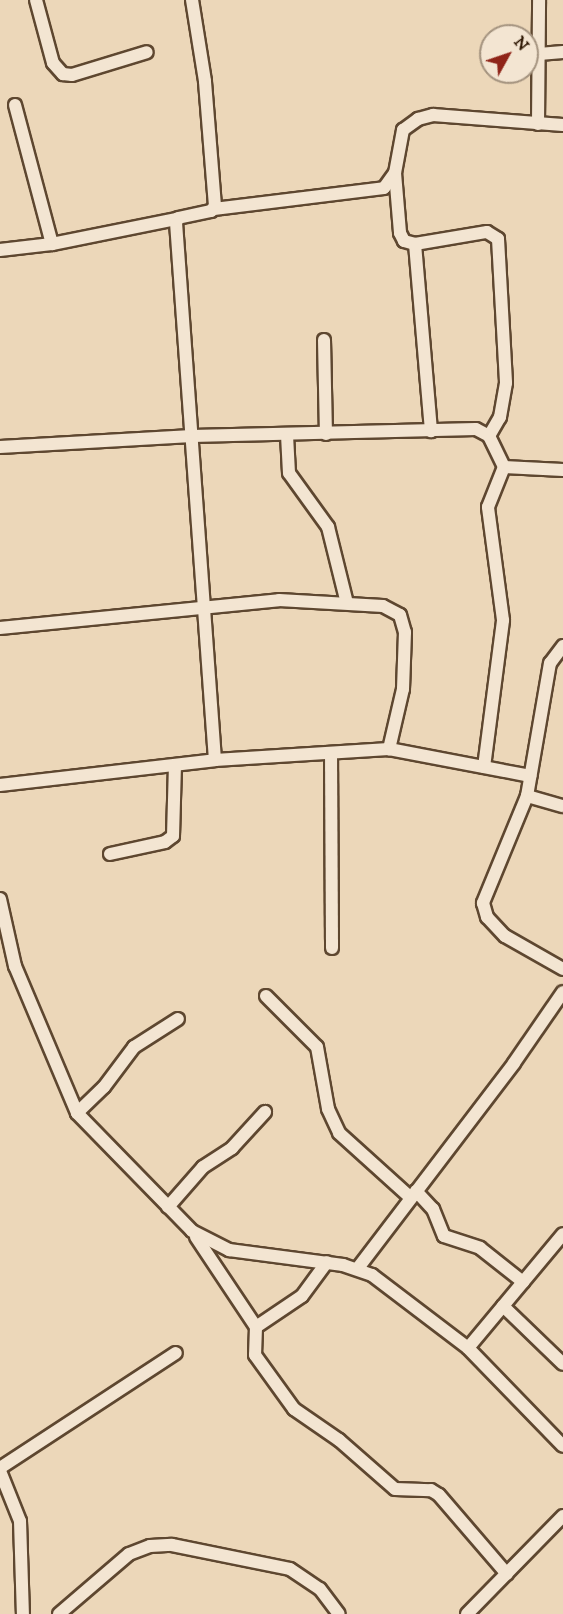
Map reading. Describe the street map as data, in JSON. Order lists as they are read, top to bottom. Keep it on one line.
{"north":"top right"}
